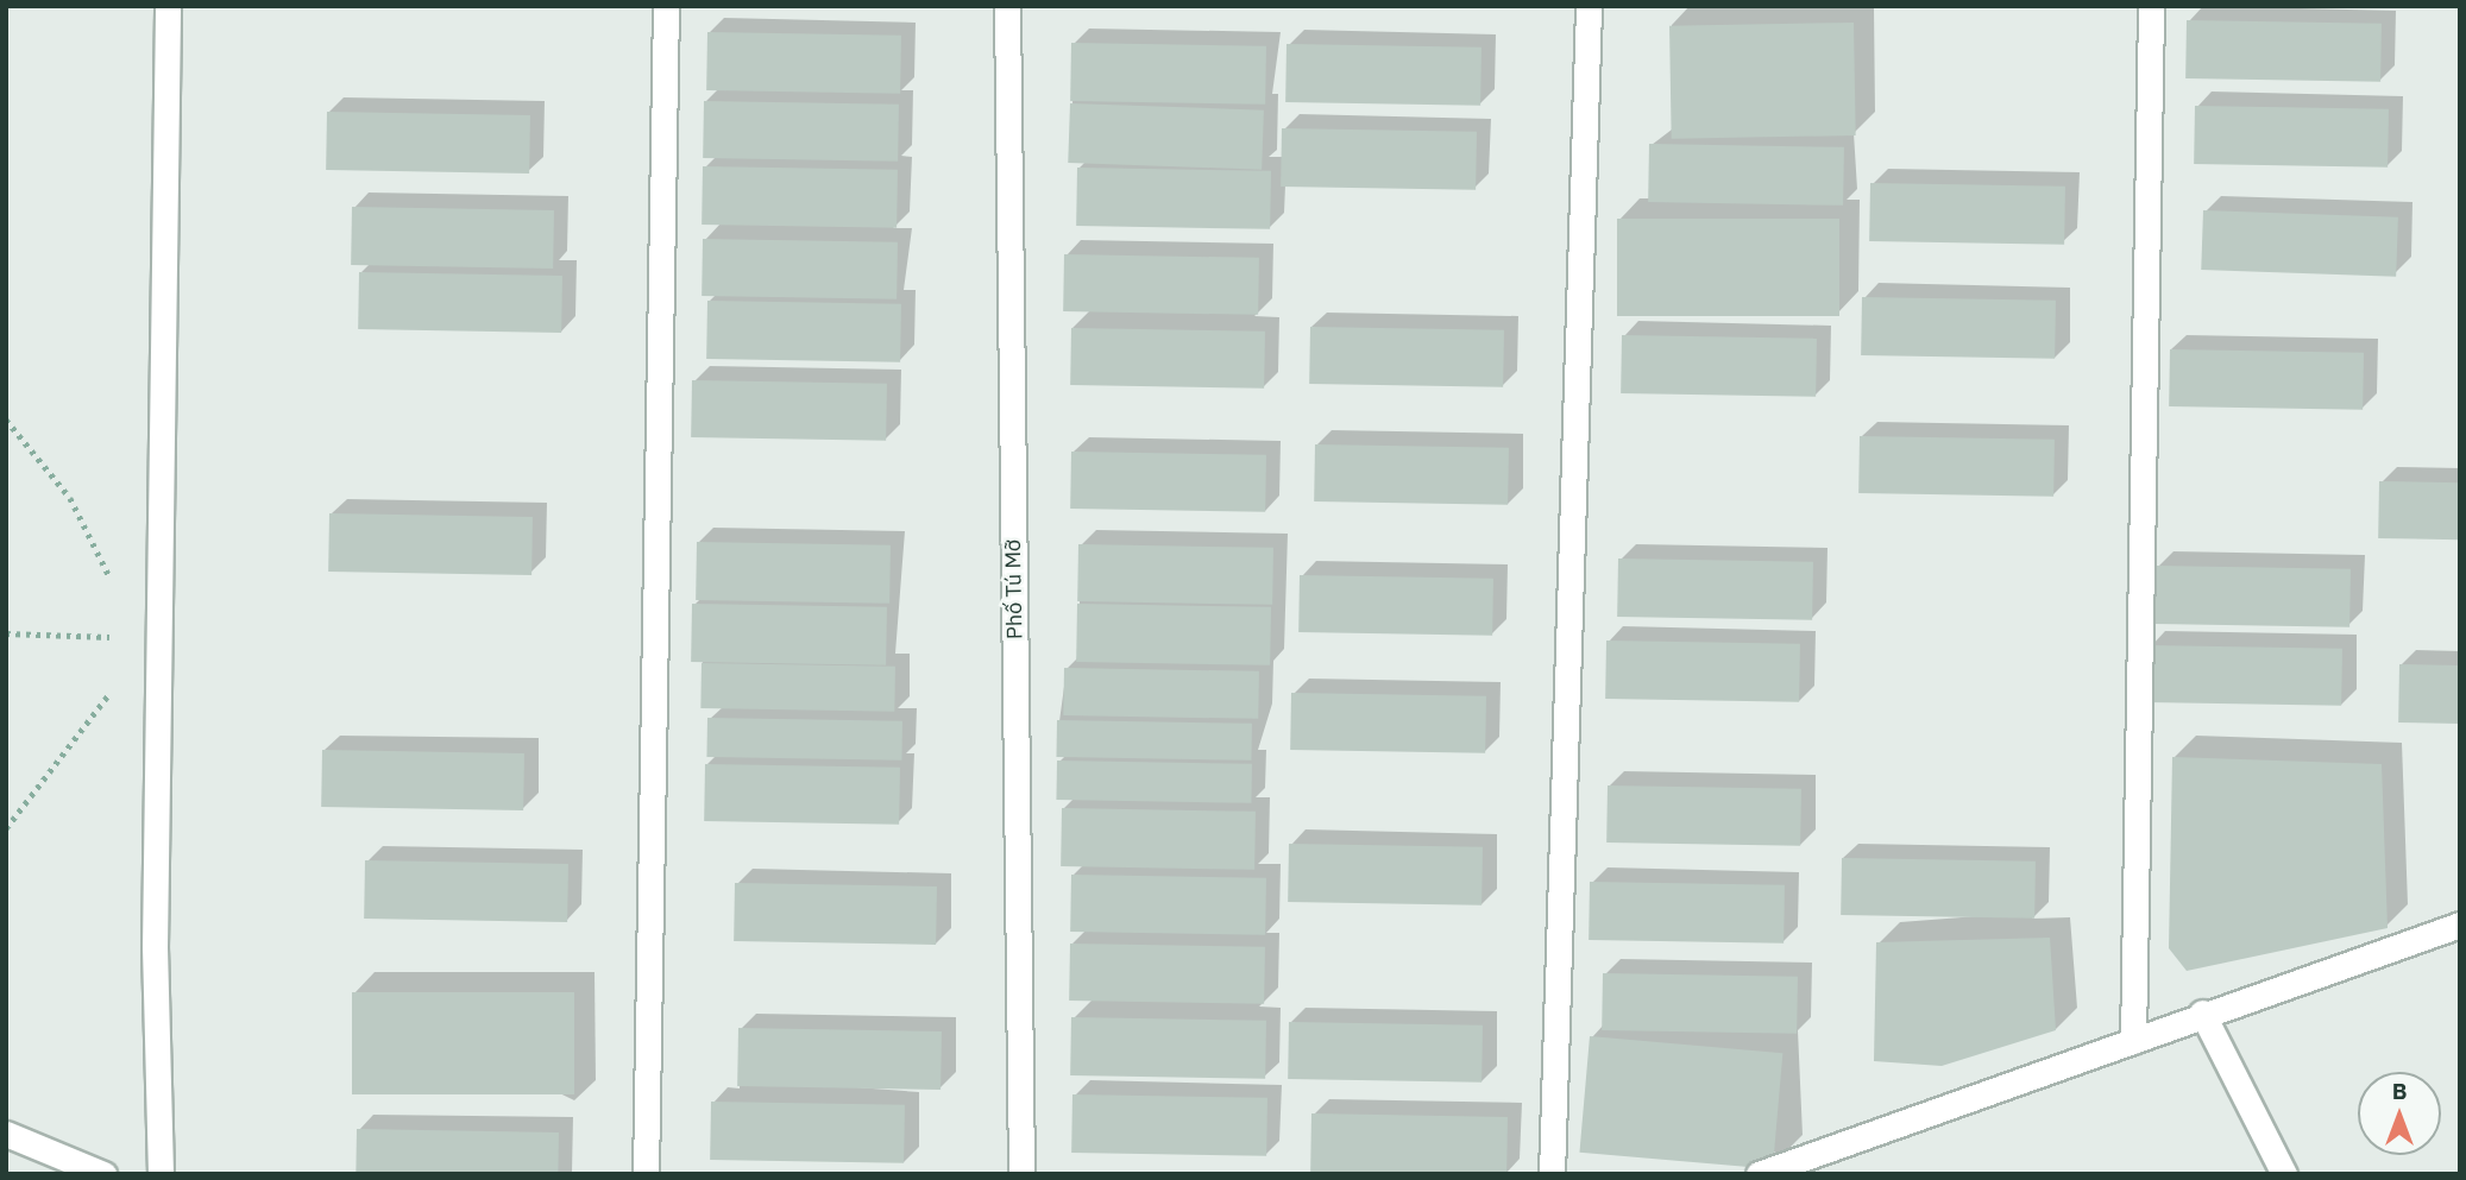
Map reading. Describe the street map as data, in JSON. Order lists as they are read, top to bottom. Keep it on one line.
{"streets":{"street":["Phố Tú Mỡ"]},"north":"top"}
